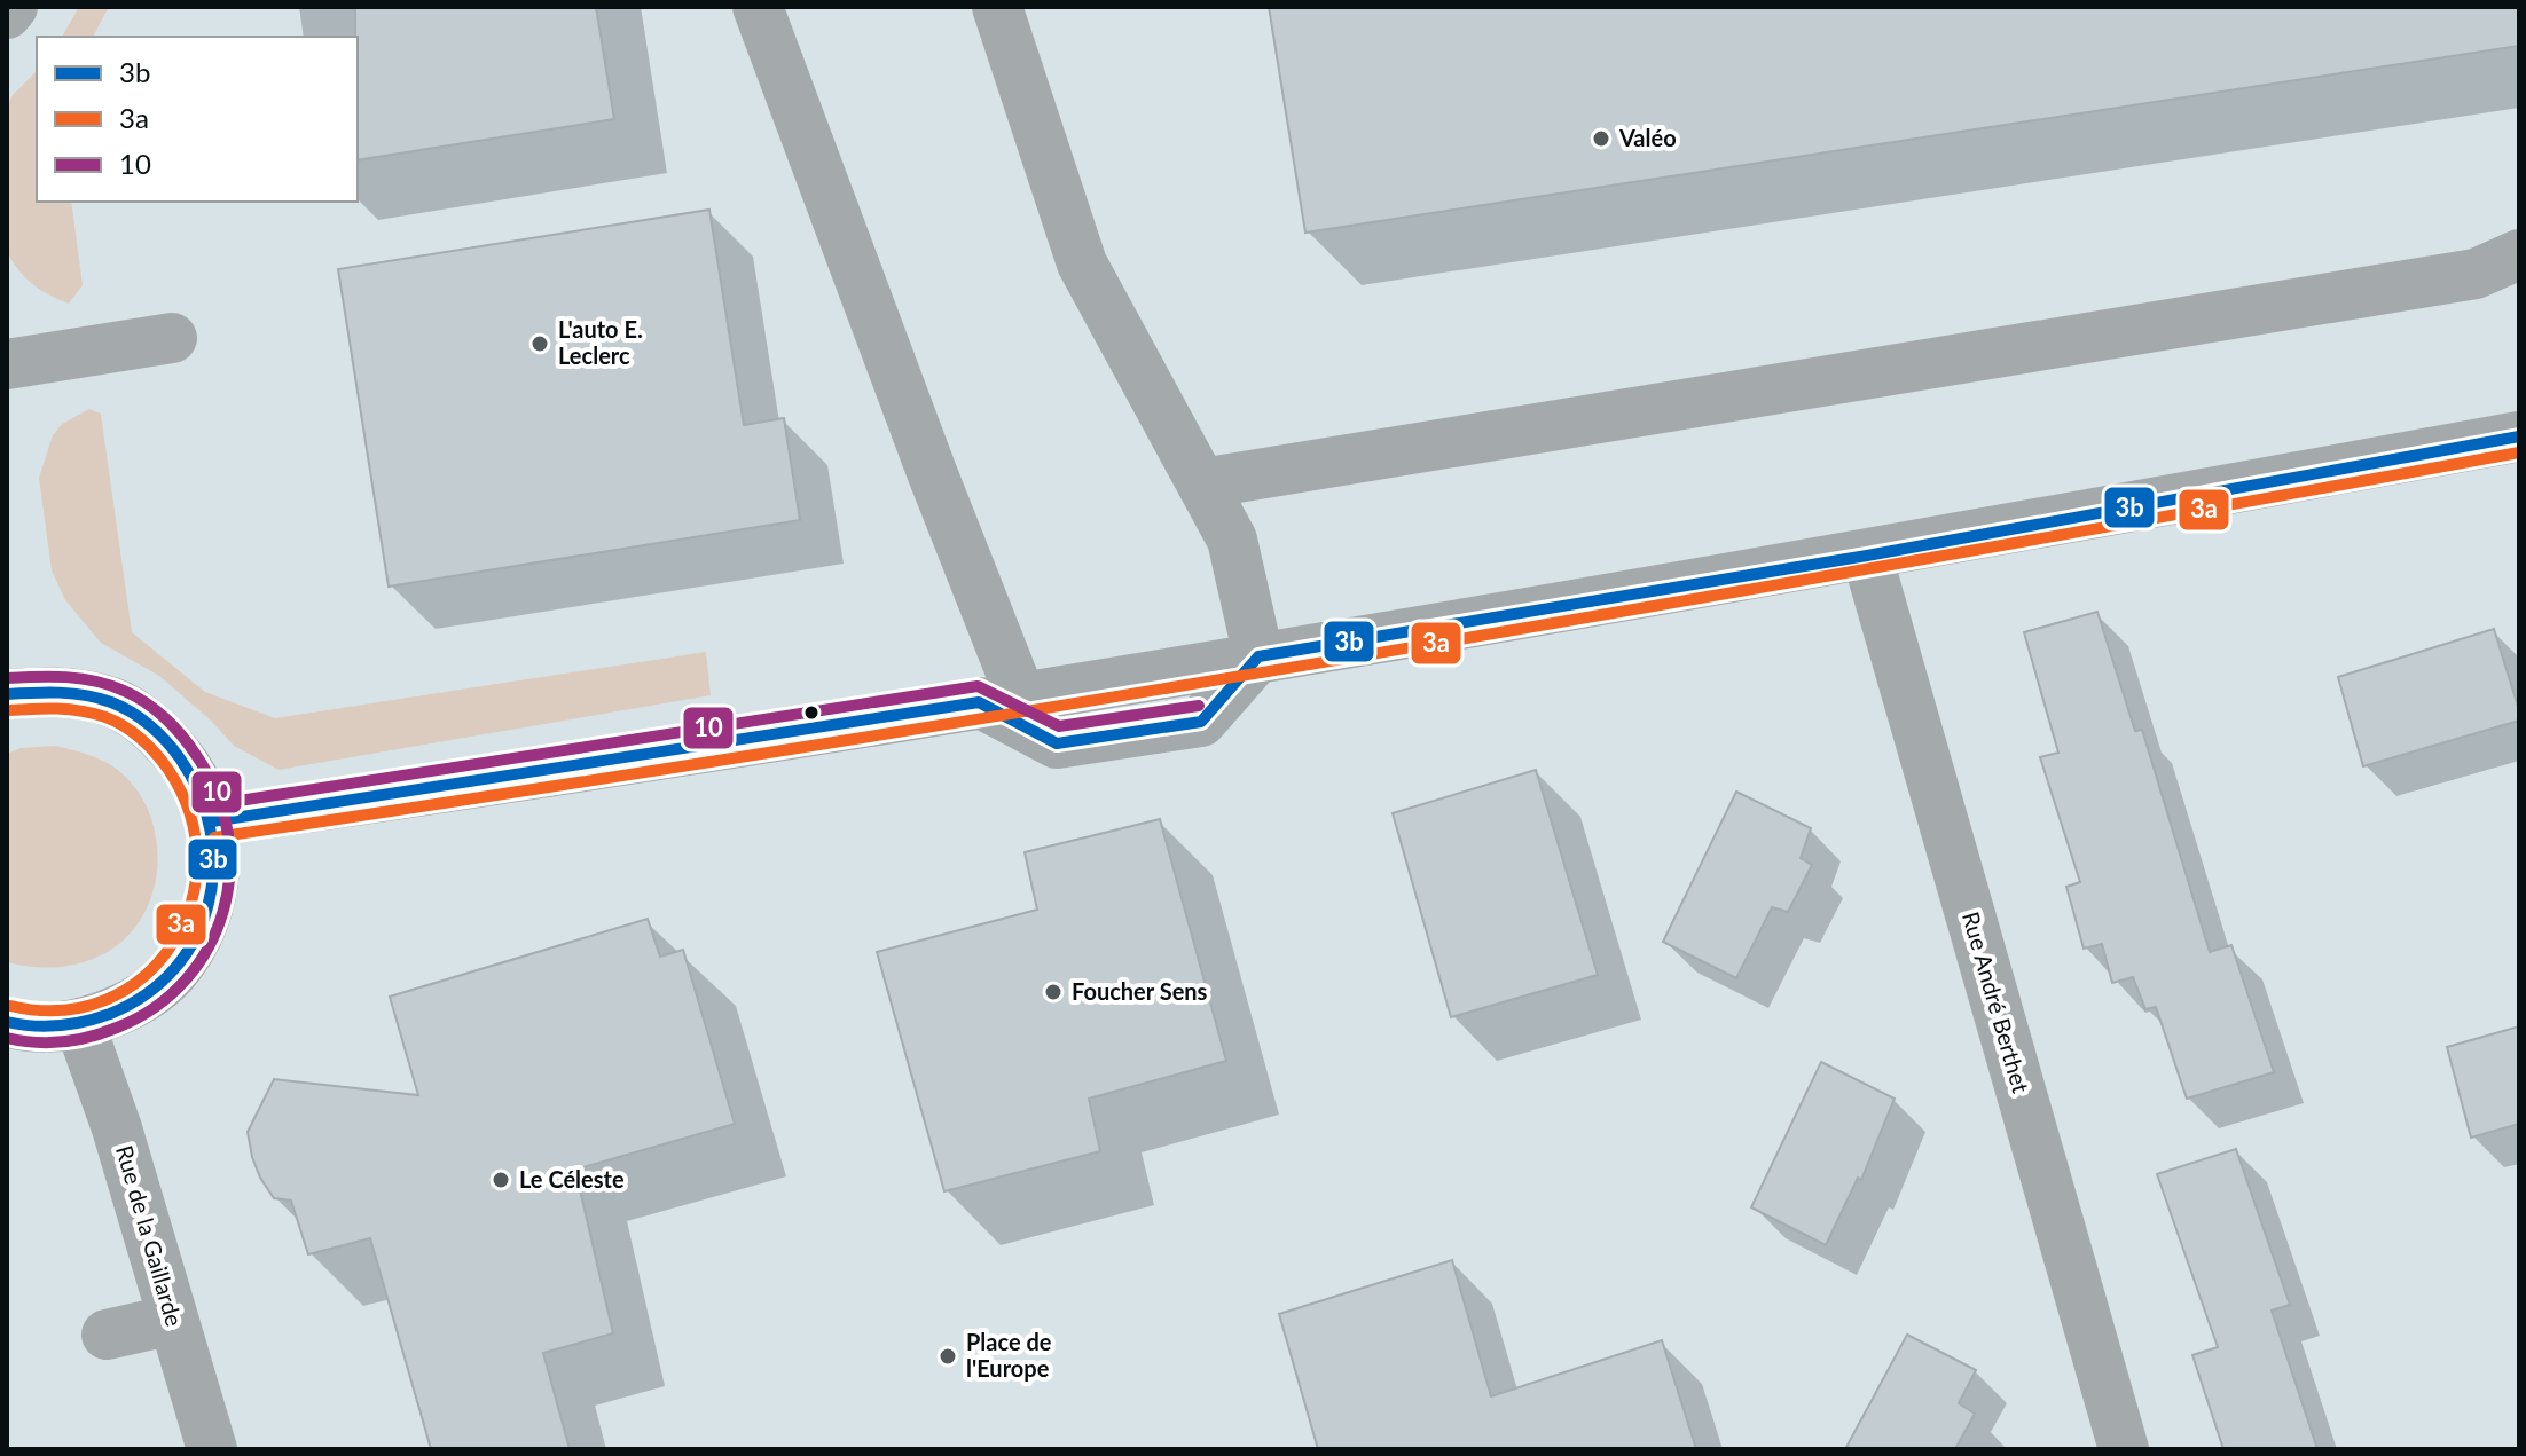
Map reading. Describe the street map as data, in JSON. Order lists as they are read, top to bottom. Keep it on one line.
{"streets":{"street":["Rue André Berthet","Rue de la Gaillarde"]},"places":["Valéo","L'auto E. Leclerc","Foucher Sens","Le Céleste","Place de l'Europe"],"lines":["transit line 3b","transit line 3a","transit line 10"],"legend":["3b","3a","10"]}
